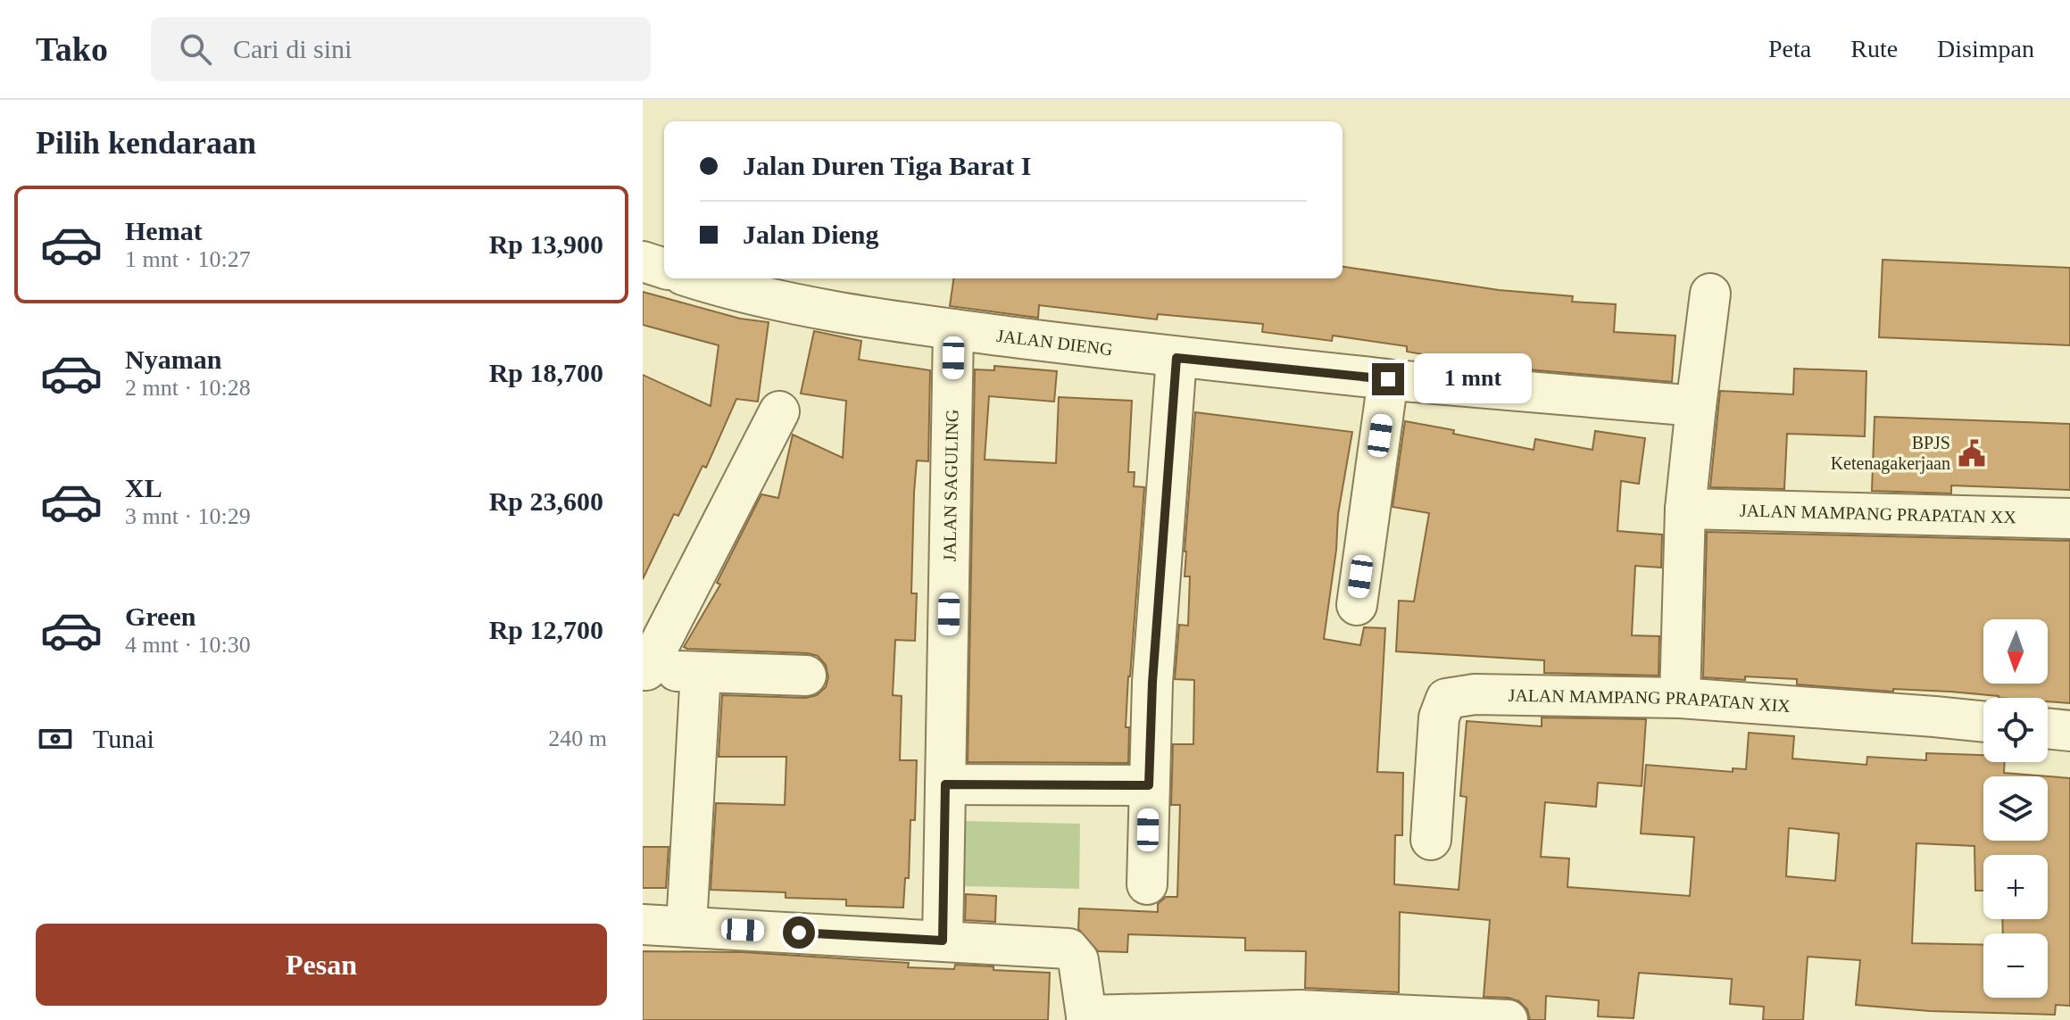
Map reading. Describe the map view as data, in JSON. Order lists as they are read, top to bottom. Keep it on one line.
{"streets":{"street":["JALAN DIENG","JALAN SAGULING","JALAN MAMPANG PRAPATAN XX","JALAN MAMPANG PRAPATAN XIX"]},"crossings":[["JALAN DIENG","JALAN SAGULING"]],"places":{"public building":["BPJS Ketenagakerjaan"]},"north":"bottom","page":{"header":"Tako","search":"Cari di sini","nav":["Peta","Rute","Disimpan"],"heading":"Pilih kendaraan","banner":["Jalan Duren Tiga Barat I","Jalan Dieng"],"list":[{"name":"Hemat","note":"1 mnt · 10:27","value":"Rp 13,900"},{"name":"Nyaman","note":"2 mnt · 10:28","value":"Rp 18,700"},{"name":"XL","note":"3 mnt · 10:29","value":"Rp 23,600"},{"name":"Green","note":"4 mnt · 10:30","value":"Rp 12,700"}],"bubble":"1 mnt","map_buttons":["+","−"],"pay":["Tunai","240 m"],"buttons":"Pesan"}}
